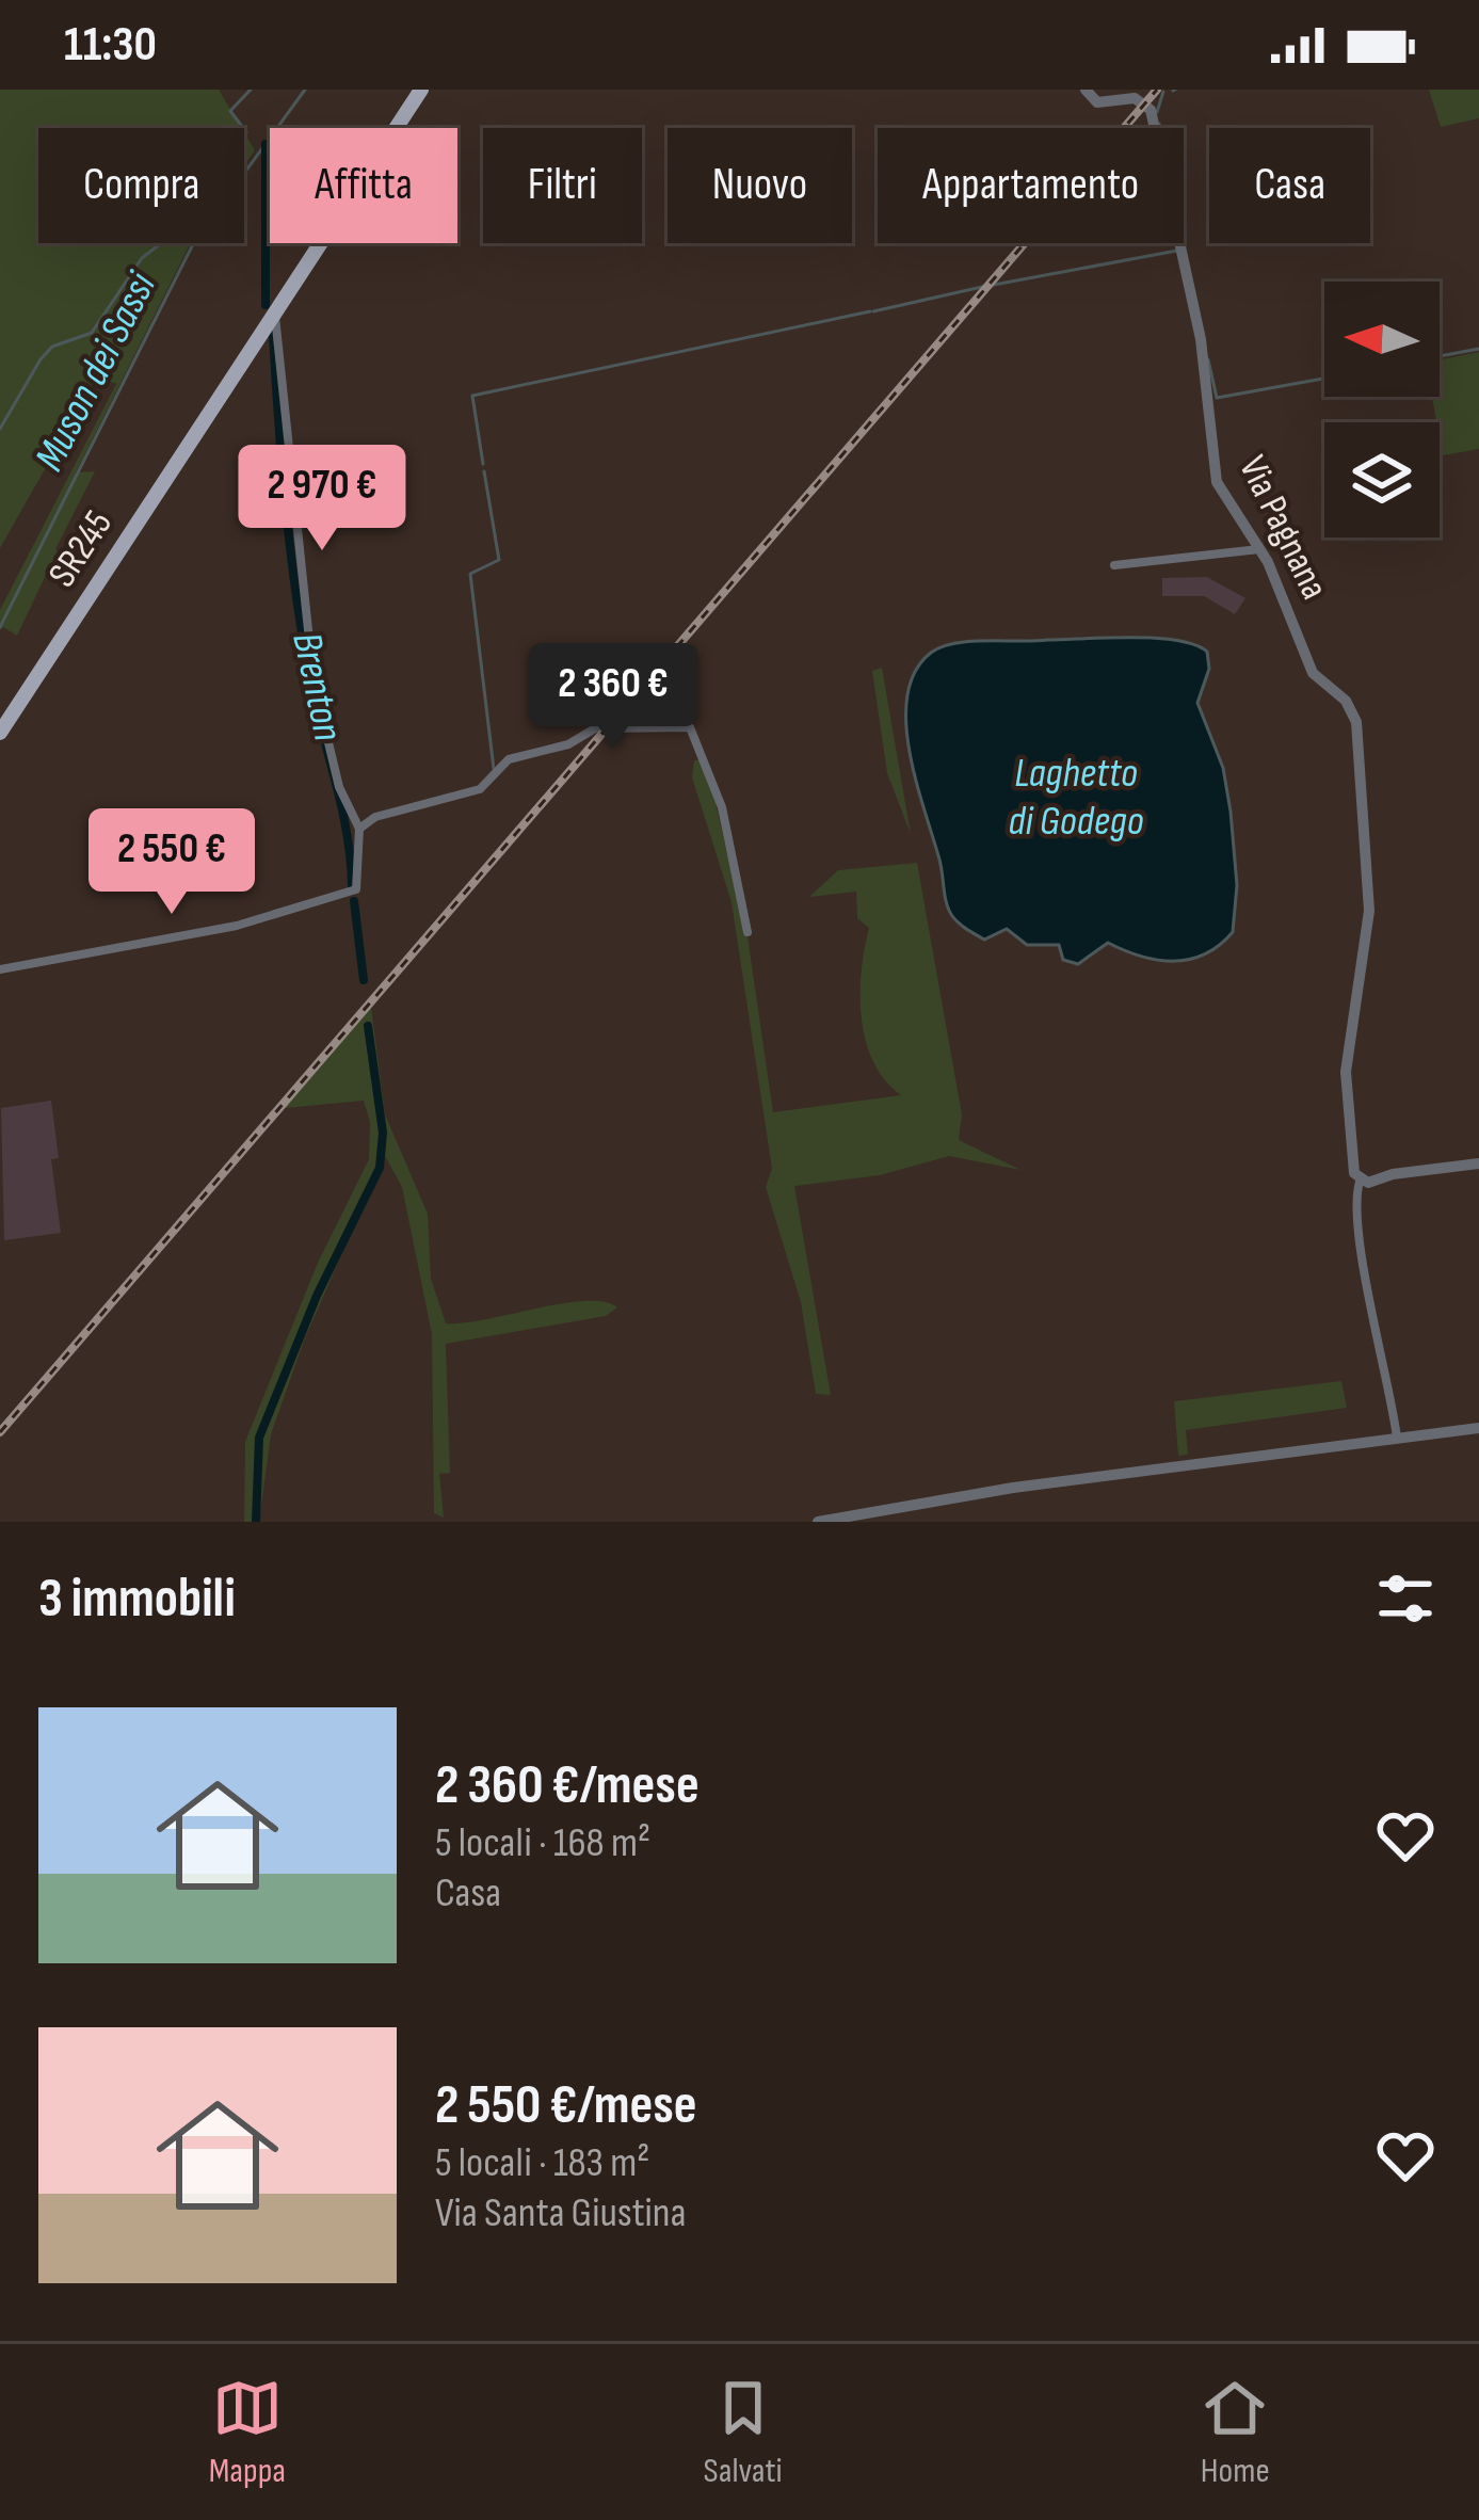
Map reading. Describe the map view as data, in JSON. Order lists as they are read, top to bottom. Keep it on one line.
{"streets":{"main road":["SR245"],"street":["Via Pagnana"]},"water":["Muson dei Sassi","Brenton","Laghetto di Godego"],"north":"left","page":{"status":"11:30","chip":["Compra","Affitta","Filtri","Nuovo","Appartamento","Casa"],"price":["2 970 €","2 360 €","2 550 €"],"heading":"3 immobili","list":[{"name":"2 360 €/mese","note":"5 locali · 168 m² · Casa"},{"name":"2 550 €/mese","note":"5 locali · 183 m² · Via Santa Giustina"}],"tabs":["Mappa","Salvati","Home"]}}
